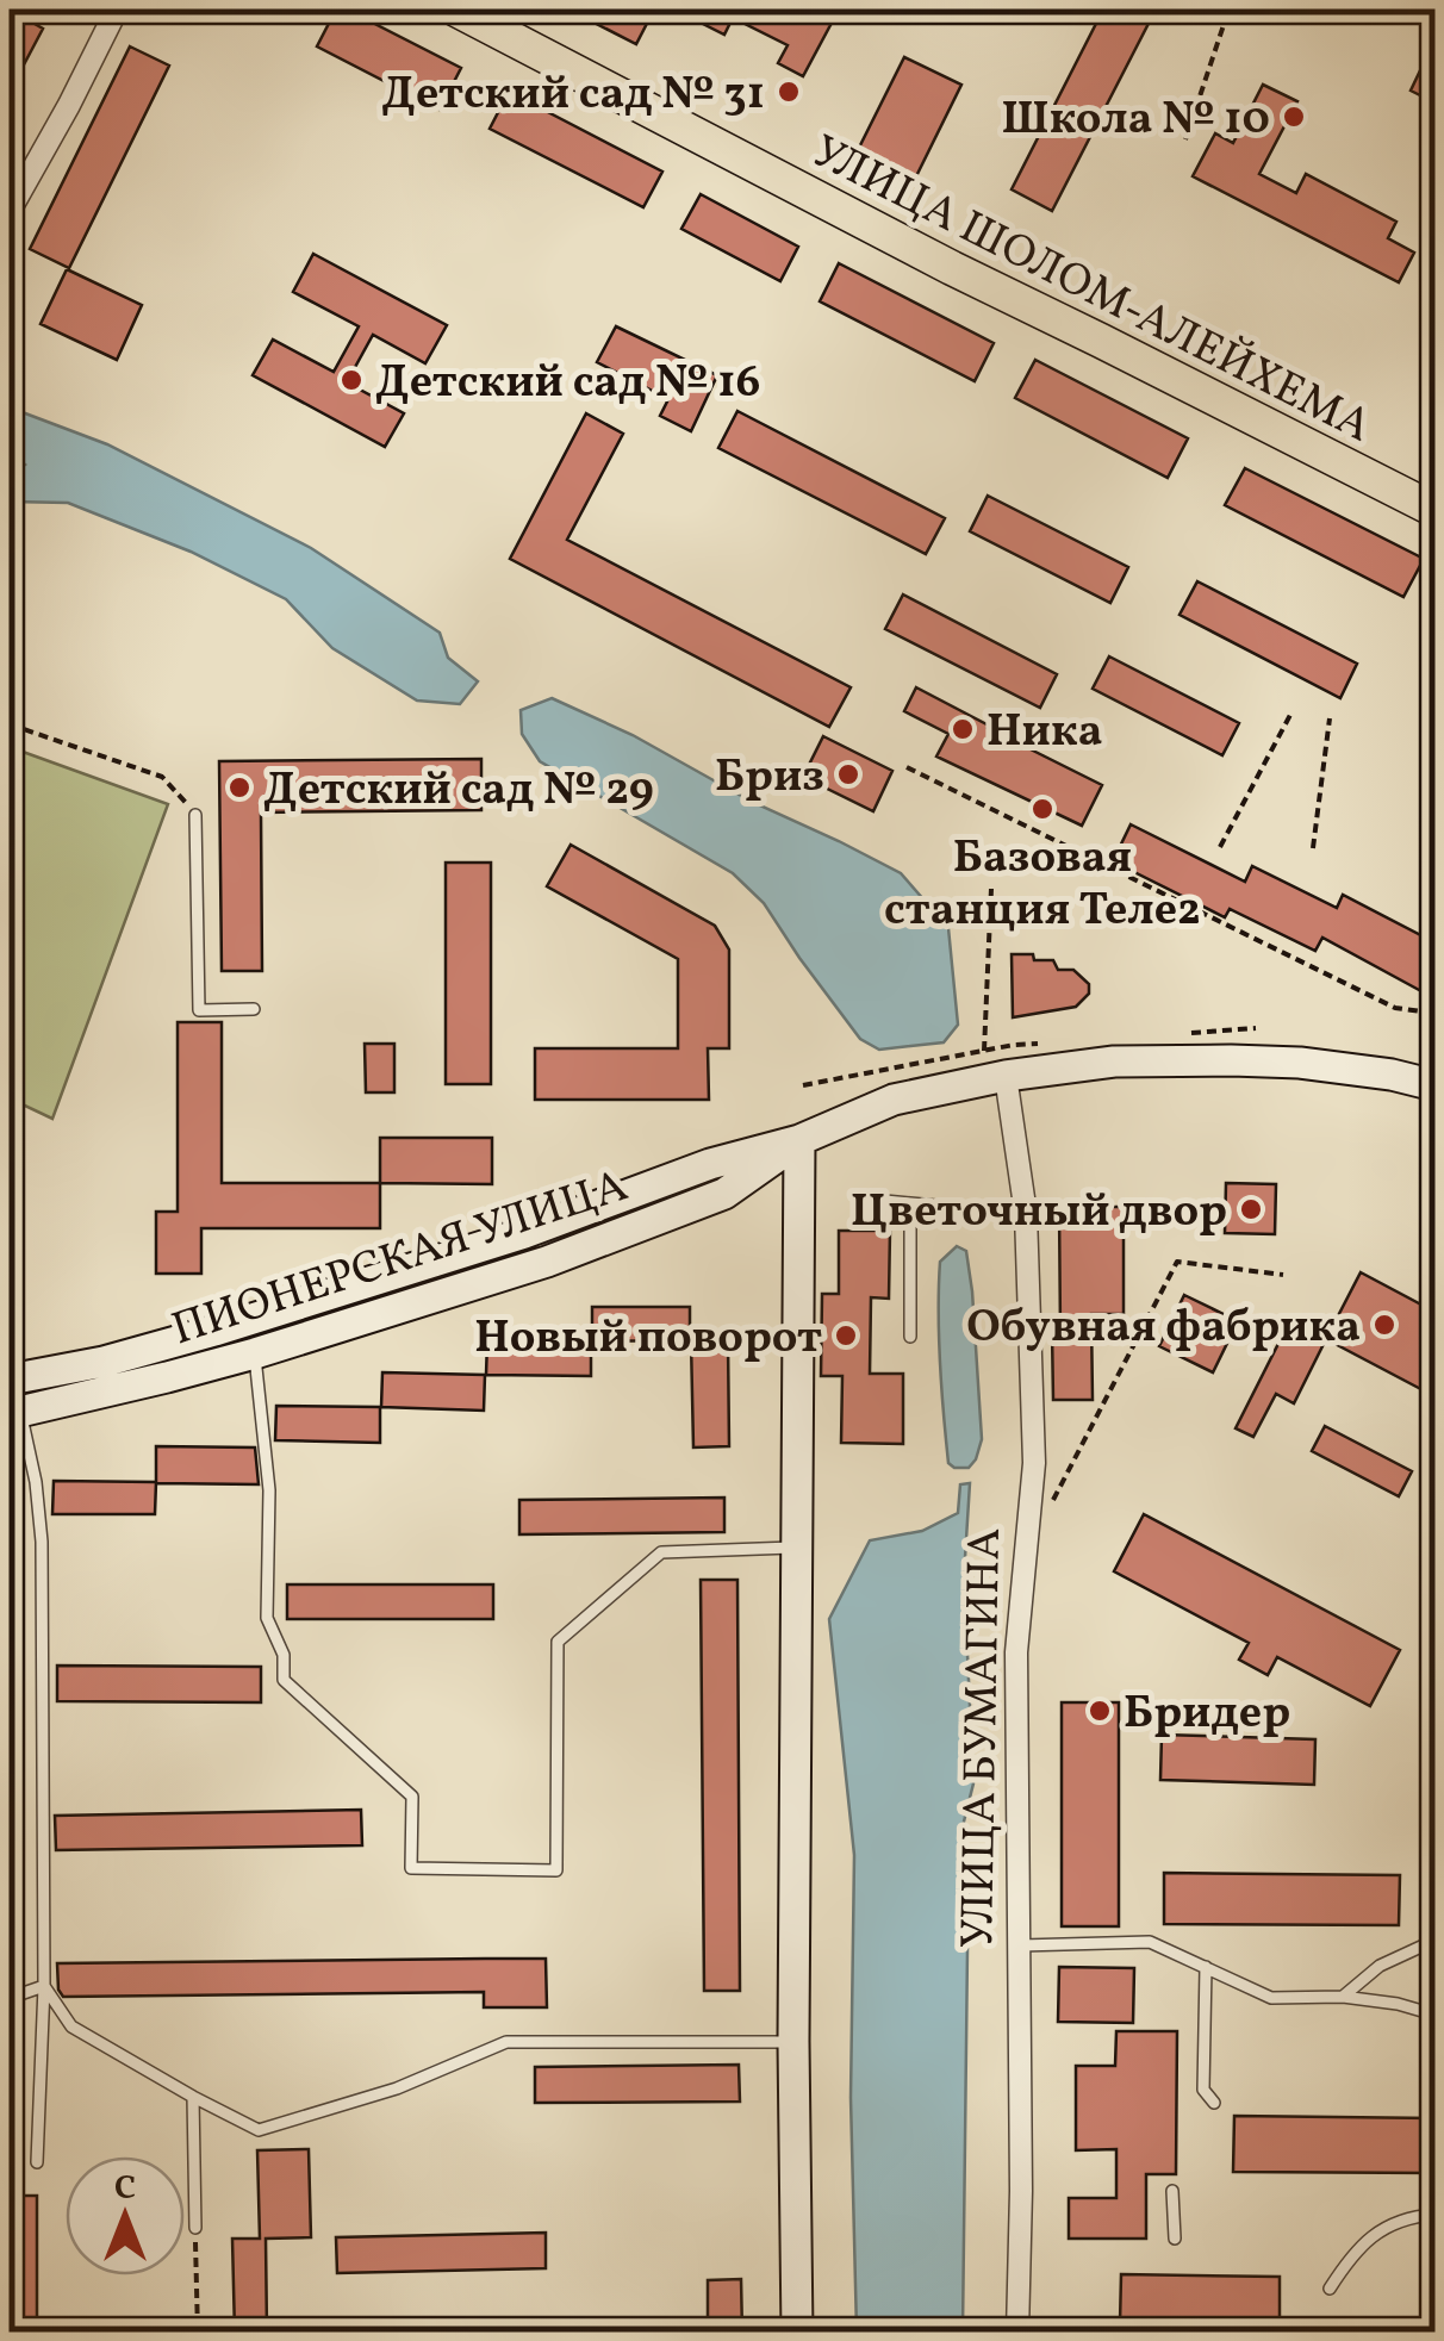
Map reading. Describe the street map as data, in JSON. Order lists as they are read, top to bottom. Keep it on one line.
{"streets":{"main road":["УЛИЦА ШОЛОМ-АЛЕЙХЕМА","ПИОНЕРСКАЯ УЛИЦА"],"street":["УЛИЦА БУМАГИНА"]},"crossings":[["ПИОНЕРСКАЯ УЛИЦА","УЛИЦА БУМАГИНА"]],"places":["Детский сад № 31","Школа № 10","Детский сад № 16","Ника","Бриз","Детский сад № 29","Базовая станция Теле2","Цветочный двор","Обувная фабрика","Новый поворот","Бридер"],"north":"top"}
